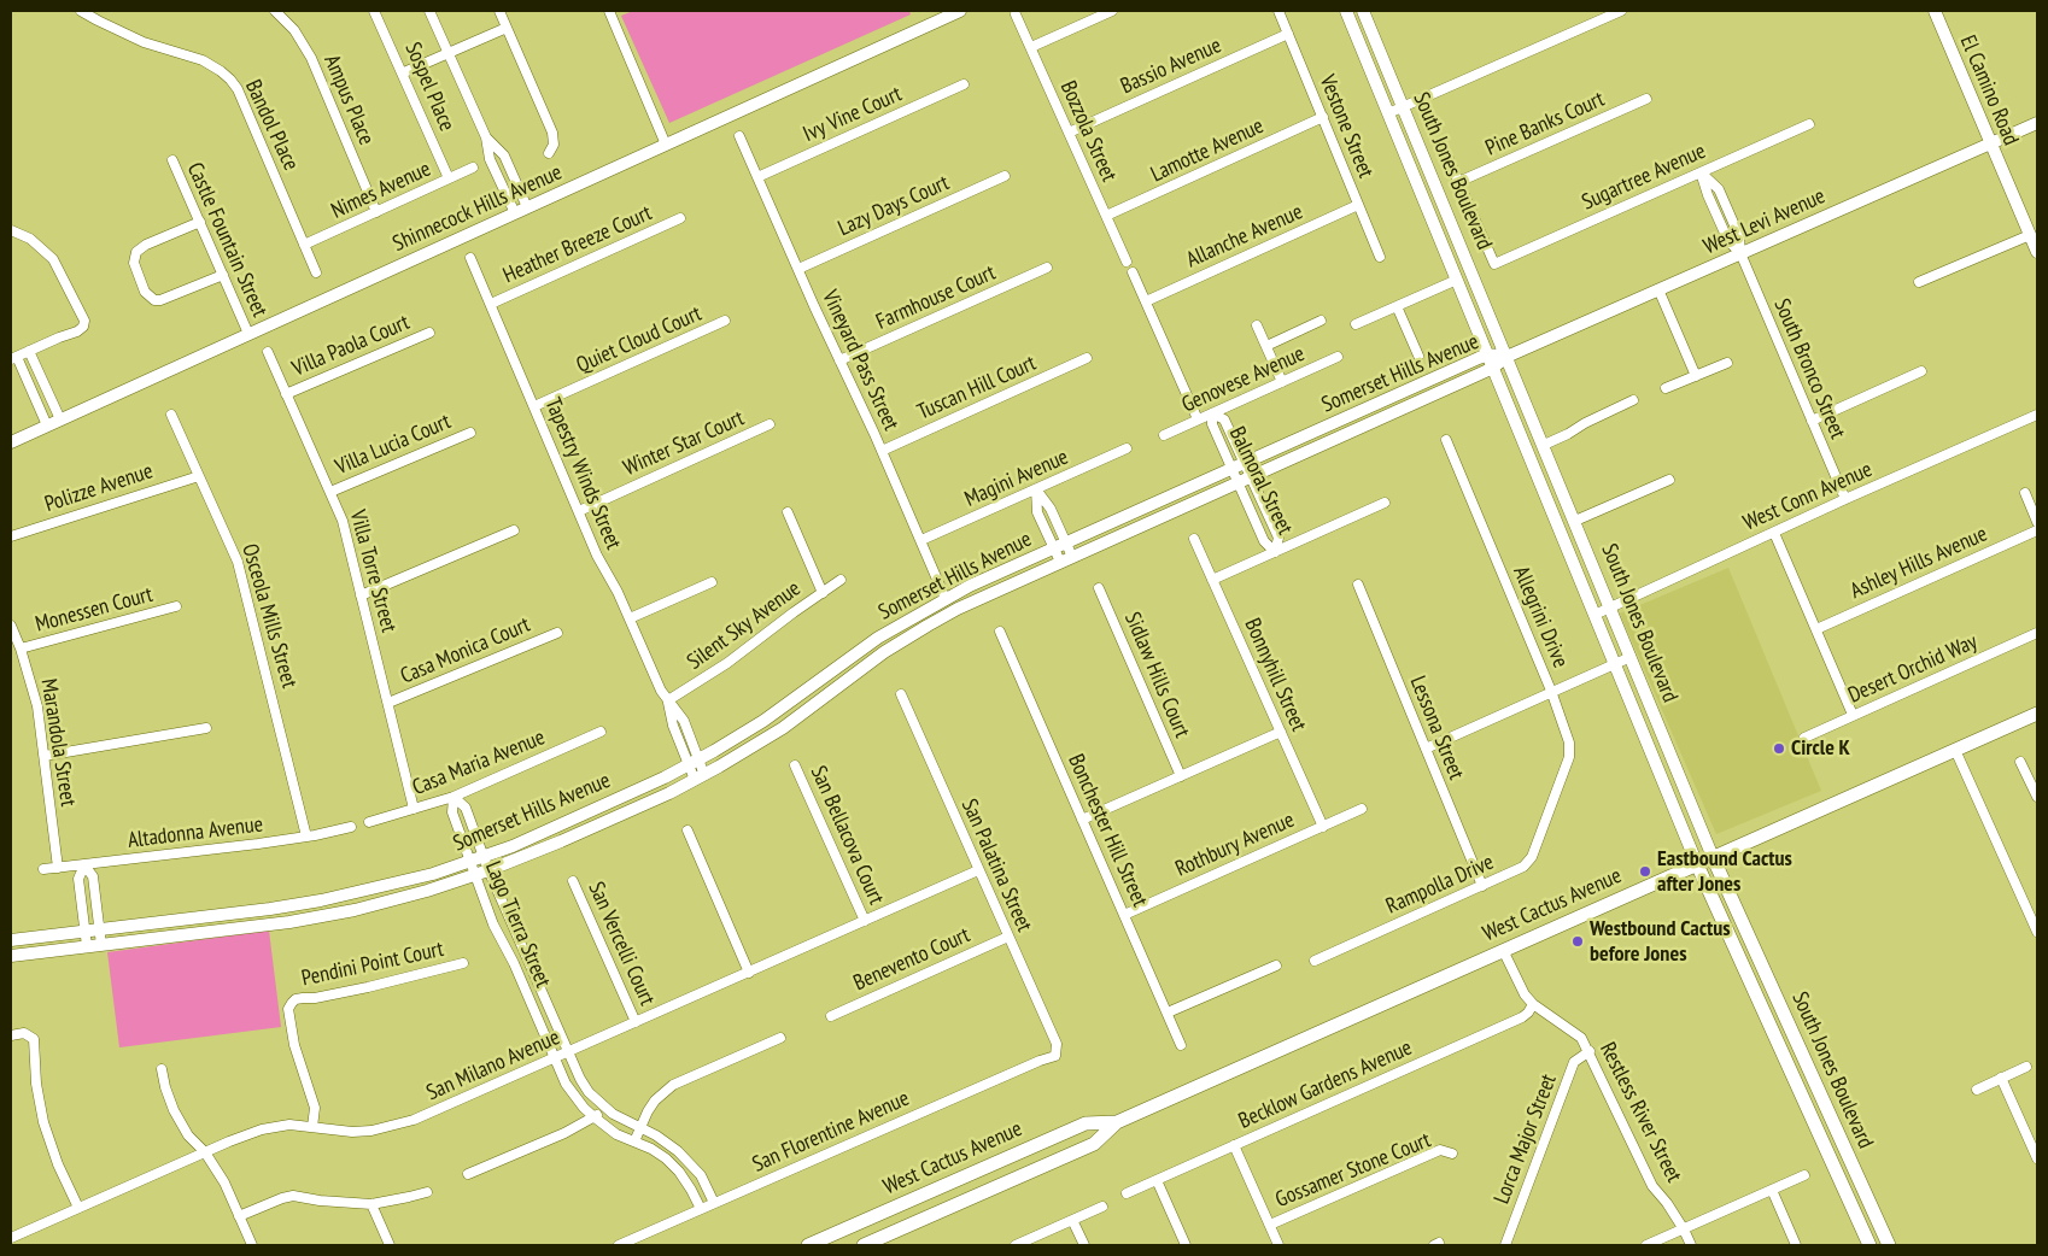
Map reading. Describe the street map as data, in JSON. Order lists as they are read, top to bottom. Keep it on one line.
{"streets":{"main road":["El Camino Road","South Jones Boulevard","Shinnecock Hills Avenue","West Levi Avenue","Somerset Hills Avenue","West Cactus Avenue"],"street":["Bassio Avenue","Sospel Place","Ampus Place","Ivy Vine Court","Pine Banks Court","Bandol Place","Vestone Street","Bozzola Street","Lamotte Avenue","Sugartree Avenue","Nimes Avenue","Lazy Days Court","Allanche Avenue","Castle Fountain Street","Heather Breeze Court","Farmhouse Court","Quiet Cloud Court","Villa Paola Court","Vineyard Pass Street","South Bronco Street","Genovese Avenue","Tuscan Hill Court","Winter Star Court","Villa Lucia Court","Tapestry Winds Street","Magini Avenue","Balmoral Street","Polizze Avenue","West Conn Avenue","Ashley Hills Avenue","Villa Torre Street","Monessen Court","Osceola Mills Street","Allegrini Drive","Silent Sky Avenue","Casa Monica Court","Desert Orchid Way","Sidlaw Hills Court","Bonnyhill Street","Lessona Street","Marandola Street","Casa Maria Avenue","Bonchester Hill Street","Altadonna Avenue","San Bellacova Court","Rothbury Avenue","San Palatina Street","Rampolla Drive","Lago Tierra Street","San Vercelli Court","Benevento Court","Pendini Point Court","San Milano Avenue","Becklow Gardens Avenue","Restless River Street","San Florentine Avenue","Lorca Major Street","Gossamer Stone Court"]},"crossings":[["Bassio Avenue","Vestone Street"],["Bassio Avenue","Bozzola Street"],["Sospel Place","Nimes Avenue"],["El Camino Road","West Levi Avenue"],["Ampus Place","Nimes Avenue"],["Ivy Vine Court","Vineyard Pass Street"],["Pine Banks Court","Sugartree Avenue"],["Bandol Place","Nimes Avenue"],["Vestone Street","Lamotte Avenue"],["Vestone Street","Allanche Avenue"],["Bozzola Street","Lamotte Avenue"],["South Jones Boulevard","West Levi Avenue"],["South Jones Boulevard","Somerset Hills Avenue"],["South Jones Boulevard","West Conn Avenue"],["South Jones Boulevard","West Cactus Avenue"],["Sugartree Avenue","South Bronco Street"],["Lazy Days Court","Vineyard Pass Street"],["Shinnecock Hills Avenue","Castle Fountain Street"],["West Levi Avenue","South Bronco Street"],["West Levi Avenue","Somerset Hills Avenue"],["Allanche Avenue","Balmoral Street"],["Heather Breeze Court","Tapestry Winds Street"],["Farmhouse Court","Vineyard Pass Street"],["Quiet Cloud Court","Tapestry Winds Street"],["Villa Paola Court","Villa Torre Street"],["Vineyard Pass Street","Somerset Hills Avenue"],["Vineyard Pass Street","Tuscan Hill Court"],["Vineyard Pass Street","Magini Avenue"],["South Bronco Street","West Conn Avenue"],["Somerset Hills Avenue","Tapestry Winds Street"],["Somerset Hills Avenue","Balmoral Street"],["Somerset Hills Avenue","Lago Tierra Street"],["Genovese Avenue","Balmoral Street"],["Winter Star Court","Tapestry Winds Street"],["Villa Lucia Court","Villa Torre Street"],["Tapestry Winds Street","Silent Sky Avenue"],["Polizze Avenue","Osceola Mills Street"],["Villa Torre Street","Casa Monica Court"],["Villa Torre Street","Casa Maria Avenue"],["Monessen Court","Marandola Street"],["Osceola Mills Street","Altadonna Avenue"],["Allegrini Drive","Rampolla Drive"],["Bonnyhill Street","Rothbury Avenue"],["Lessona Street","Rampolla Drive"],["Marandola Street","Altadonna Avenue"],["Casa Maria Avenue","Lago Tierra Street"],["Bonchester Hill Street","Rothbury Avenue"],["San Bellacova Court","San Milano Avenue"],["San Palatina Street","Benevento Court"],["San Palatina Street","San Milano Avenue"],["San Palatina Street","San Florentine Avenue"],["West Cactus Avenue","Restless River Street"],["Lago Tierra Street","San Milano Avenue"],["Lago Tierra Street","San Florentine Avenue"],["San Vercelli Court","San Milano Avenue"],["Pendini Point Court","San Milano Avenue"],["Becklow Gardens Avenue","Restless River Street"],["Restless River Street","Lorca Major Street"]],"places":["Circle K","Eastbound Cactus after Jones","Westbound Cactus before Jones"]}
